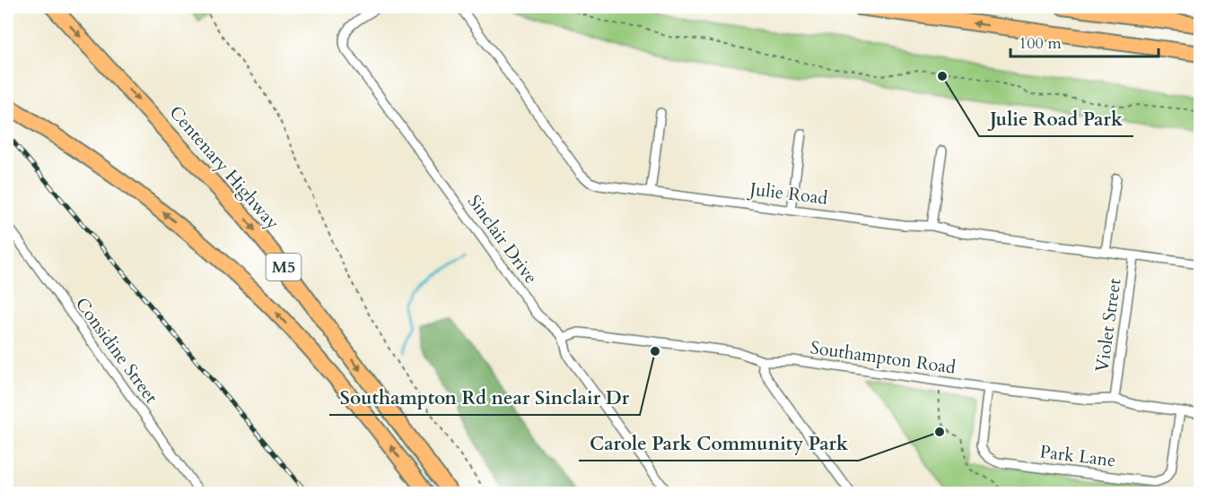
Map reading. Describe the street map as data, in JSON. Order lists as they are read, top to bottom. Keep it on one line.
{"streets":{"highway":["Centenary Highway","M5"],"street":["Julie Road","Sinclair Drive","Violet Street","Considine Street","Southampton Road","Park Lane"]},"crossings":[["Julie Road","Violet Street"],["Sinclair Drive","Southampton Road"],["Violet Street","Southampton Road"],["Southampton Road","Park Lane"]],"places":["Julie Road Park","Southampton Rd near Sinclair Dr","Carole Park Community Park"],"scale_bar":"100 m"}
